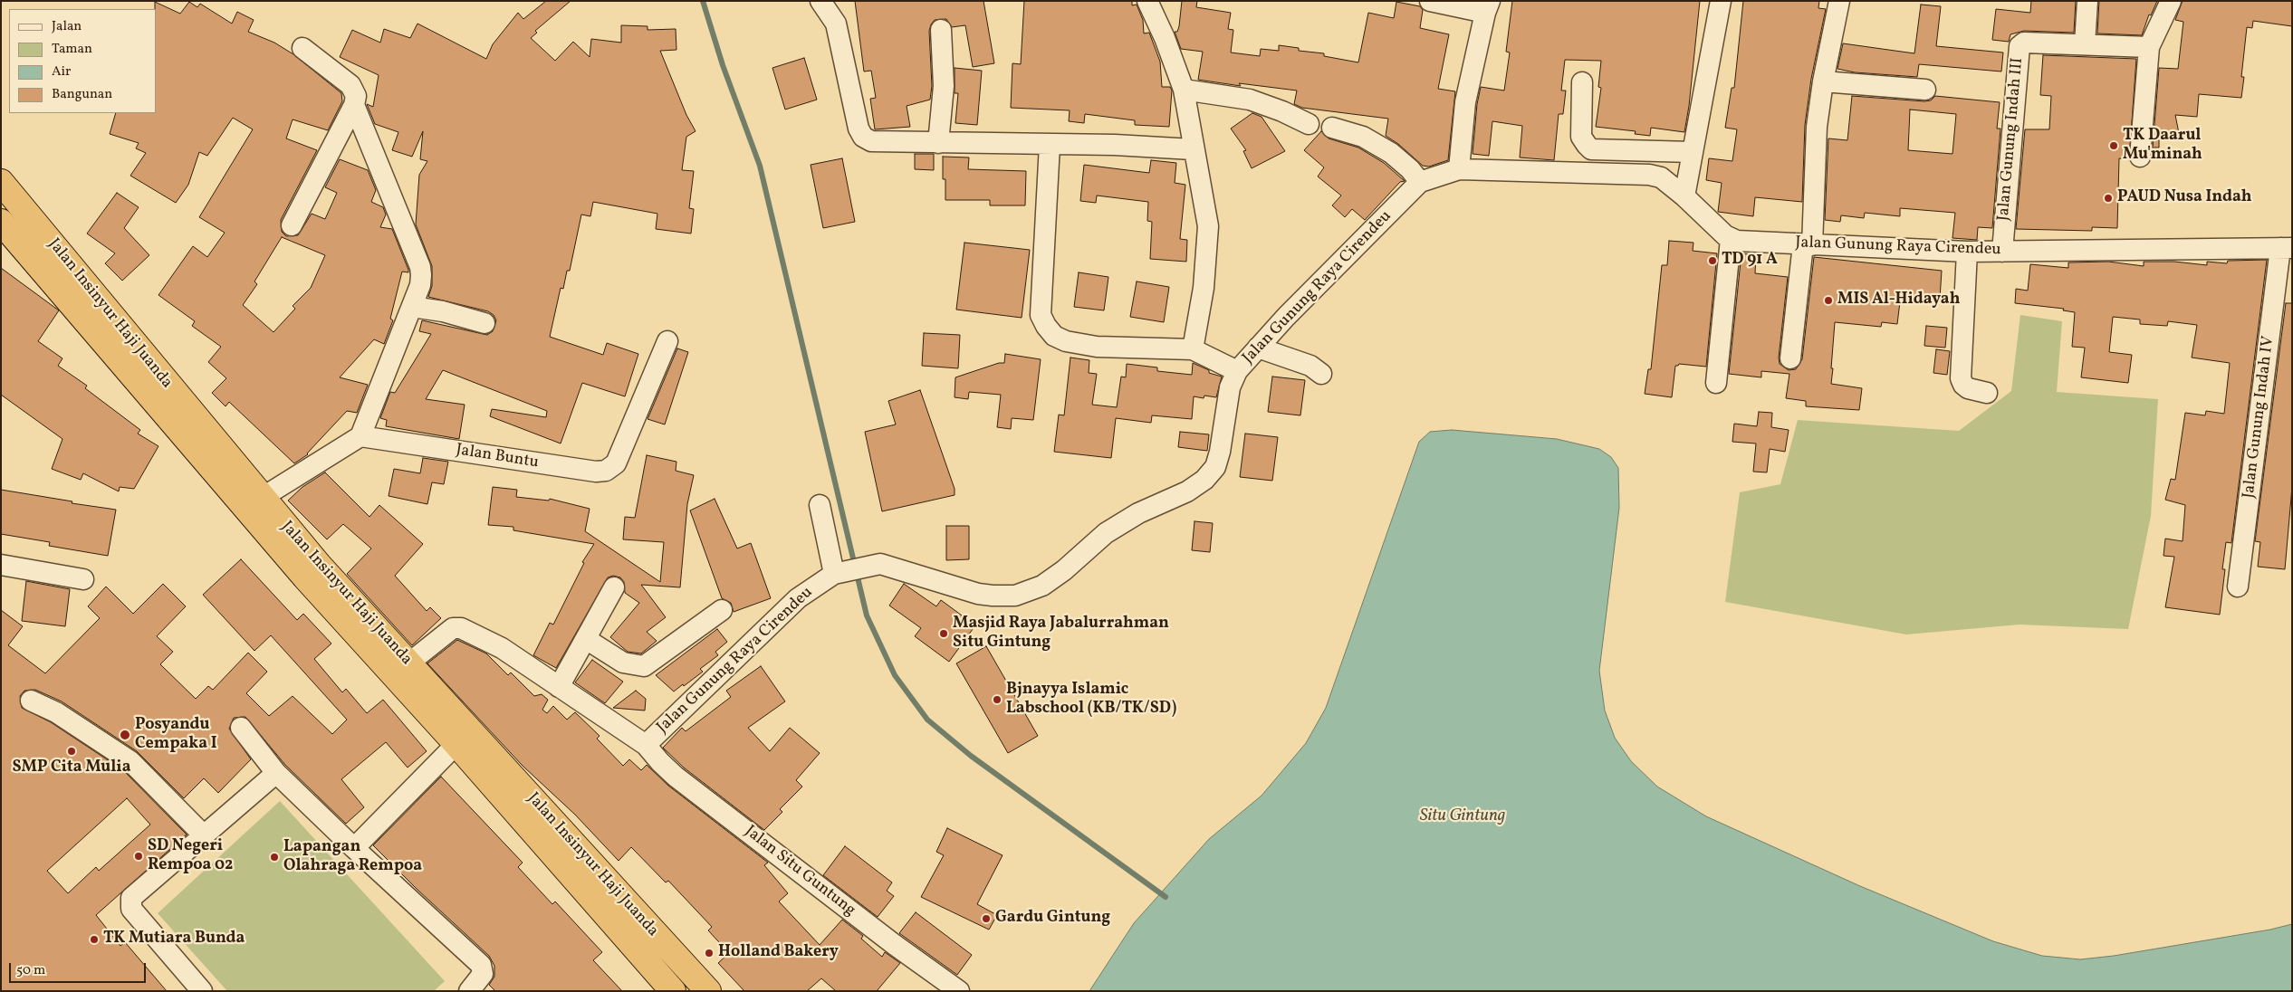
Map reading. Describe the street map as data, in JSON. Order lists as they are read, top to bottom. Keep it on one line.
{"streets":{"highway":["Jalan Insinyur Haji Juanda"],"street":["Jalan Gunung Indah III","Jalan Gunung Raya Cirendeu","Jalan Gunung Indah IV","Jalan Buntu","Jalan Situ Guntung"]},"crossings":[["Jalan Gunung Indah III","Jalan Gunung Raya Cirendeu"],["Jalan Gunung Raya Cirendeu","Jalan Insinyur Haji Juanda"],["Jalan Gunung Raya Cirendeu","Jalan Gunung Indah IV"],["Jalan Gunung Raya Cirendeu","Jalan Situ Guntung"]],"water":["Situ Gintung"],"places":["TK Daarul Mu'minah","PAUD Nusa Indah","TD 91 A","MIS Al-Hidayah","Masjid Raya Jabalurrahman Situ Gintung","Bjnayya Islamic Labschool (KB/TK/SD)","Posyandu Cempaka I","SMP Cita Mulia","SD Negeri Rempoa 02","Lapangan Olahraga Rempoa","Gardu Gintung","TK Mutiara Bunda","Holland Bakery"],"legend":["Jalan","Taman","Air","Bangunan"],"scale_bar":"50 m"}
